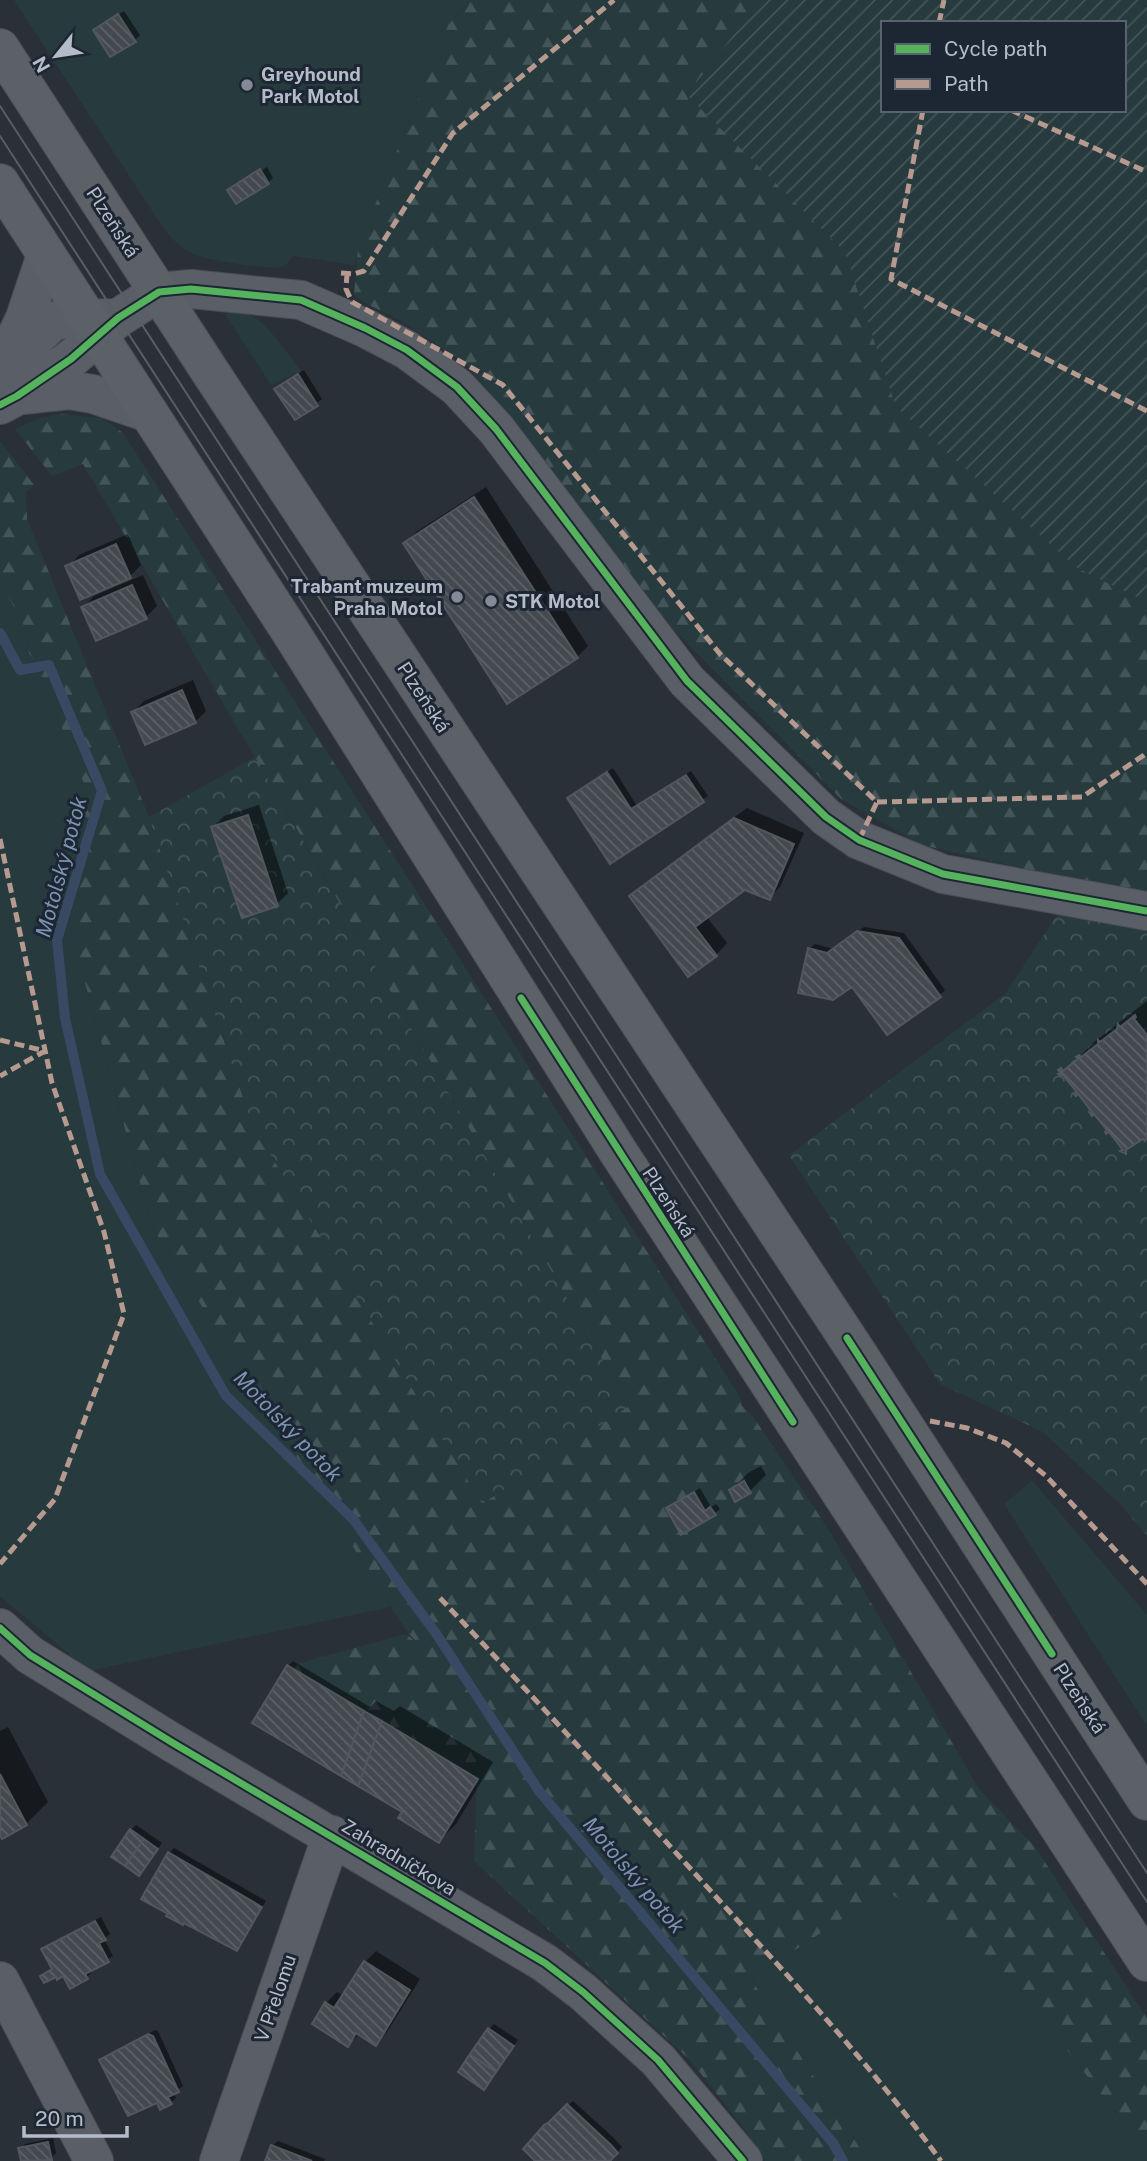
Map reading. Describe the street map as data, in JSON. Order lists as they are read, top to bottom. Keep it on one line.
{"streets":{"main road":["Plzeňská"],"street":["Zahradníčkova","V Přelomu"]},"crossings":[["Zahradníčkova","V Přelomu"]],"water":["Motolský potok"],"places":["Greyhound Park Motol","Trabant muzeum Praha Motol","STK Motol"],"legend":["Cycle path","Path"],"scale_bar":"20 m","north":"bottom left"}
